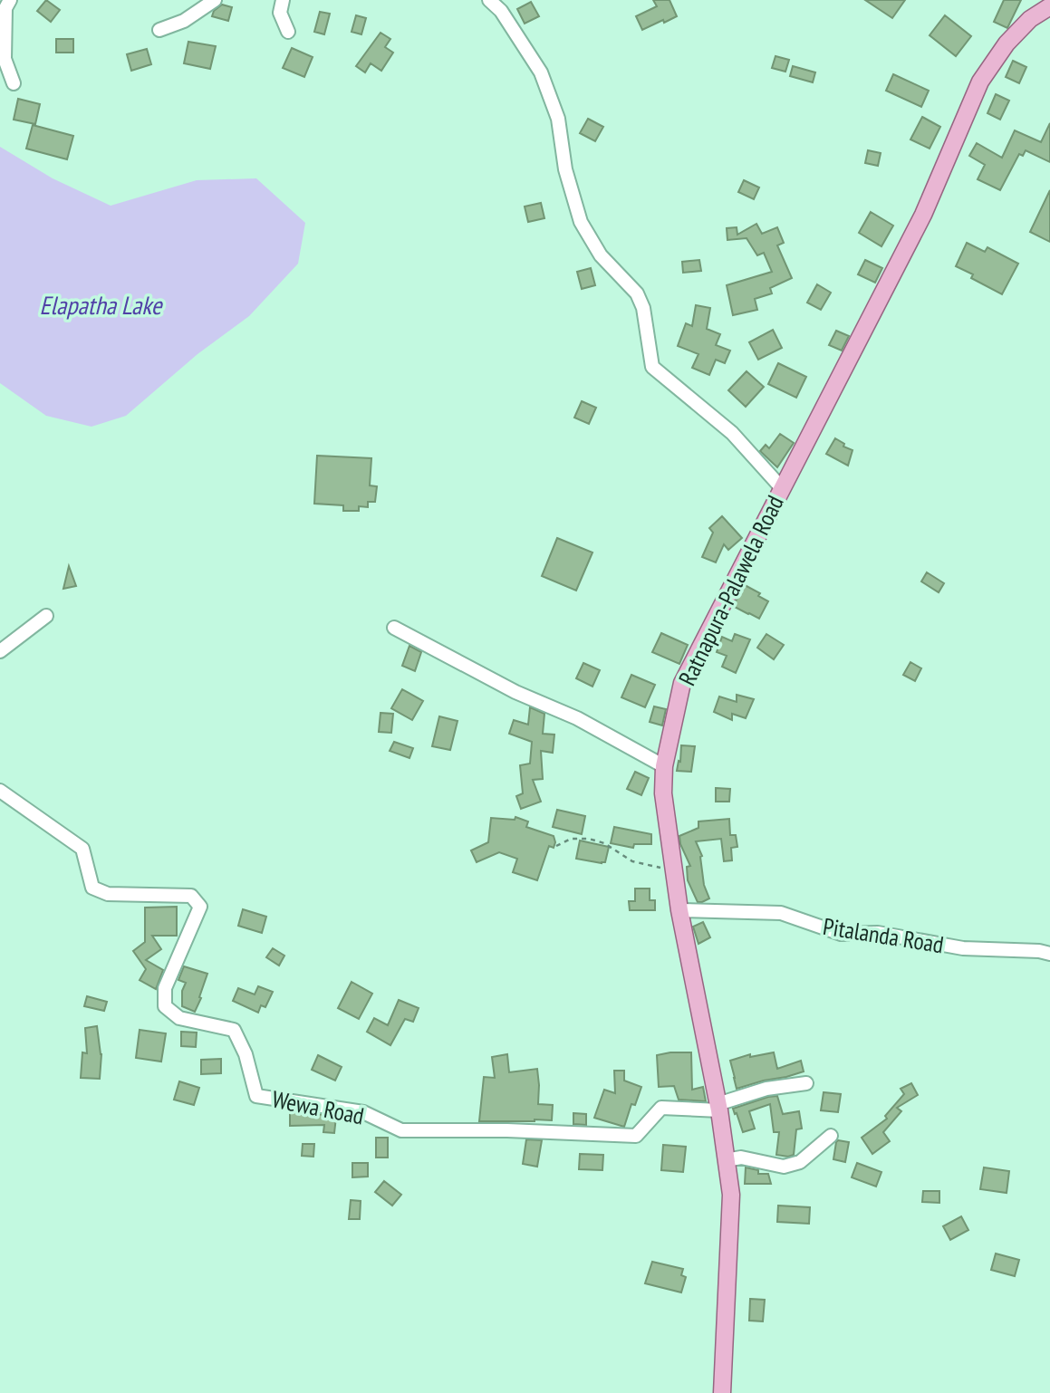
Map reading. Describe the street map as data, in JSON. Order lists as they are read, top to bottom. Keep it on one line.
{"streets":{"main road":["Ratnapura-Palawela Road"],"street":["Pitalanda Road","Wewa Road"]},"crossings":[["Ratnapura-Palawela Road","Pitalanda Road"],["Ratnapura-Palawela Road","Wewa Road"]],"water":["Elapatha Lake"]}
